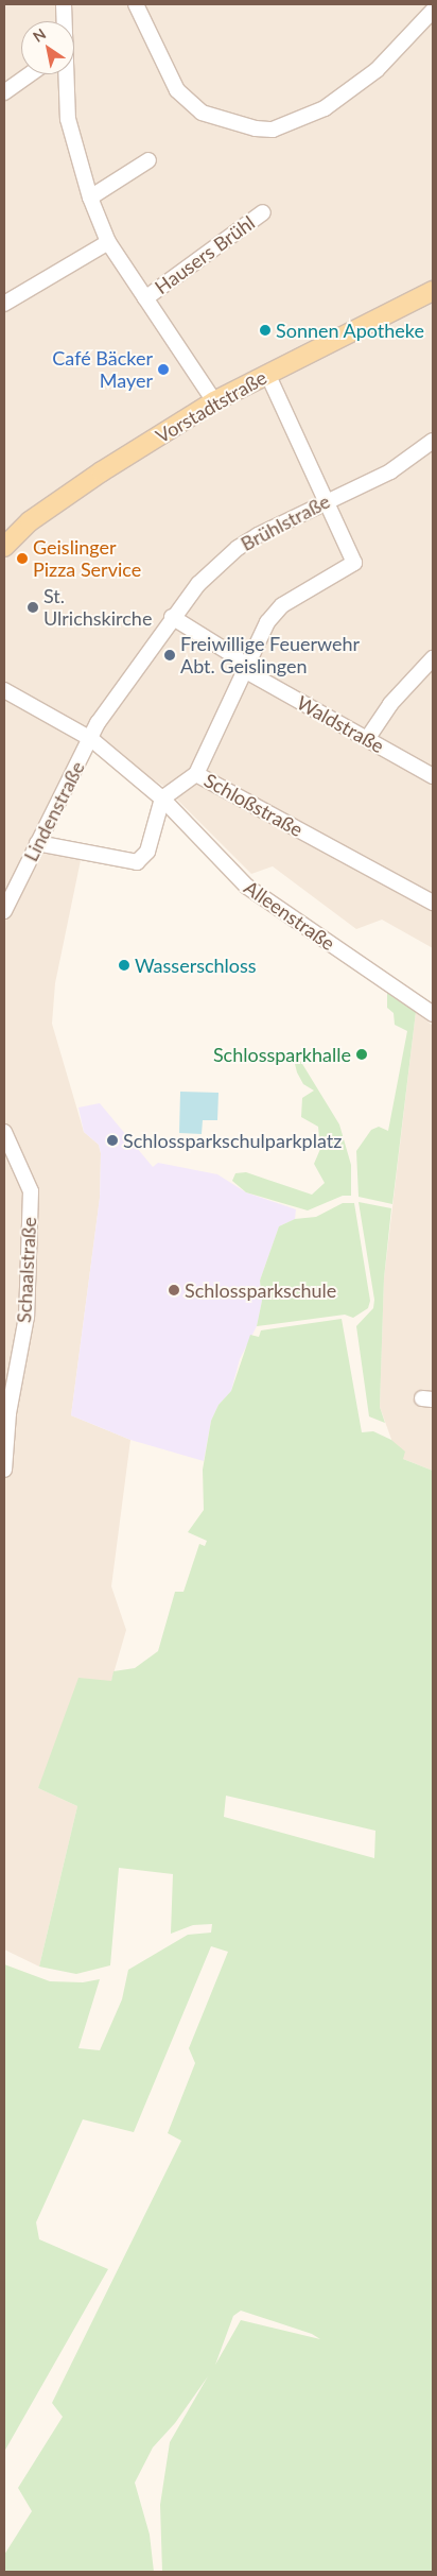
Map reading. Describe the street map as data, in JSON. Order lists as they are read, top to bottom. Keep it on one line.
{"streets":{"main road":["Vorstadtstraße"],"street":["Hausers Brühl","Brühlstraße","Waldstraße","Schloßstraße","Lindenstraße","Alleenstraße","Schaalstraße"]},"crossings":[["Brühlstraße","Waldstraße"],["Brühlstraße","Lindenstraße"],["Schloßstraße","Alleenstraße"]],"places":["Sonnen Apotheke","Café Bäcker Mayer","Geislinger Pizza Service","St. Ulrichskirche","Freiwillige Feuerwehr Abt. Geislingen","Wasserschloss","Schlossparkhalle","Schlossparkschulparkplatz","Schlossparkschule"],"north":"top left"}
